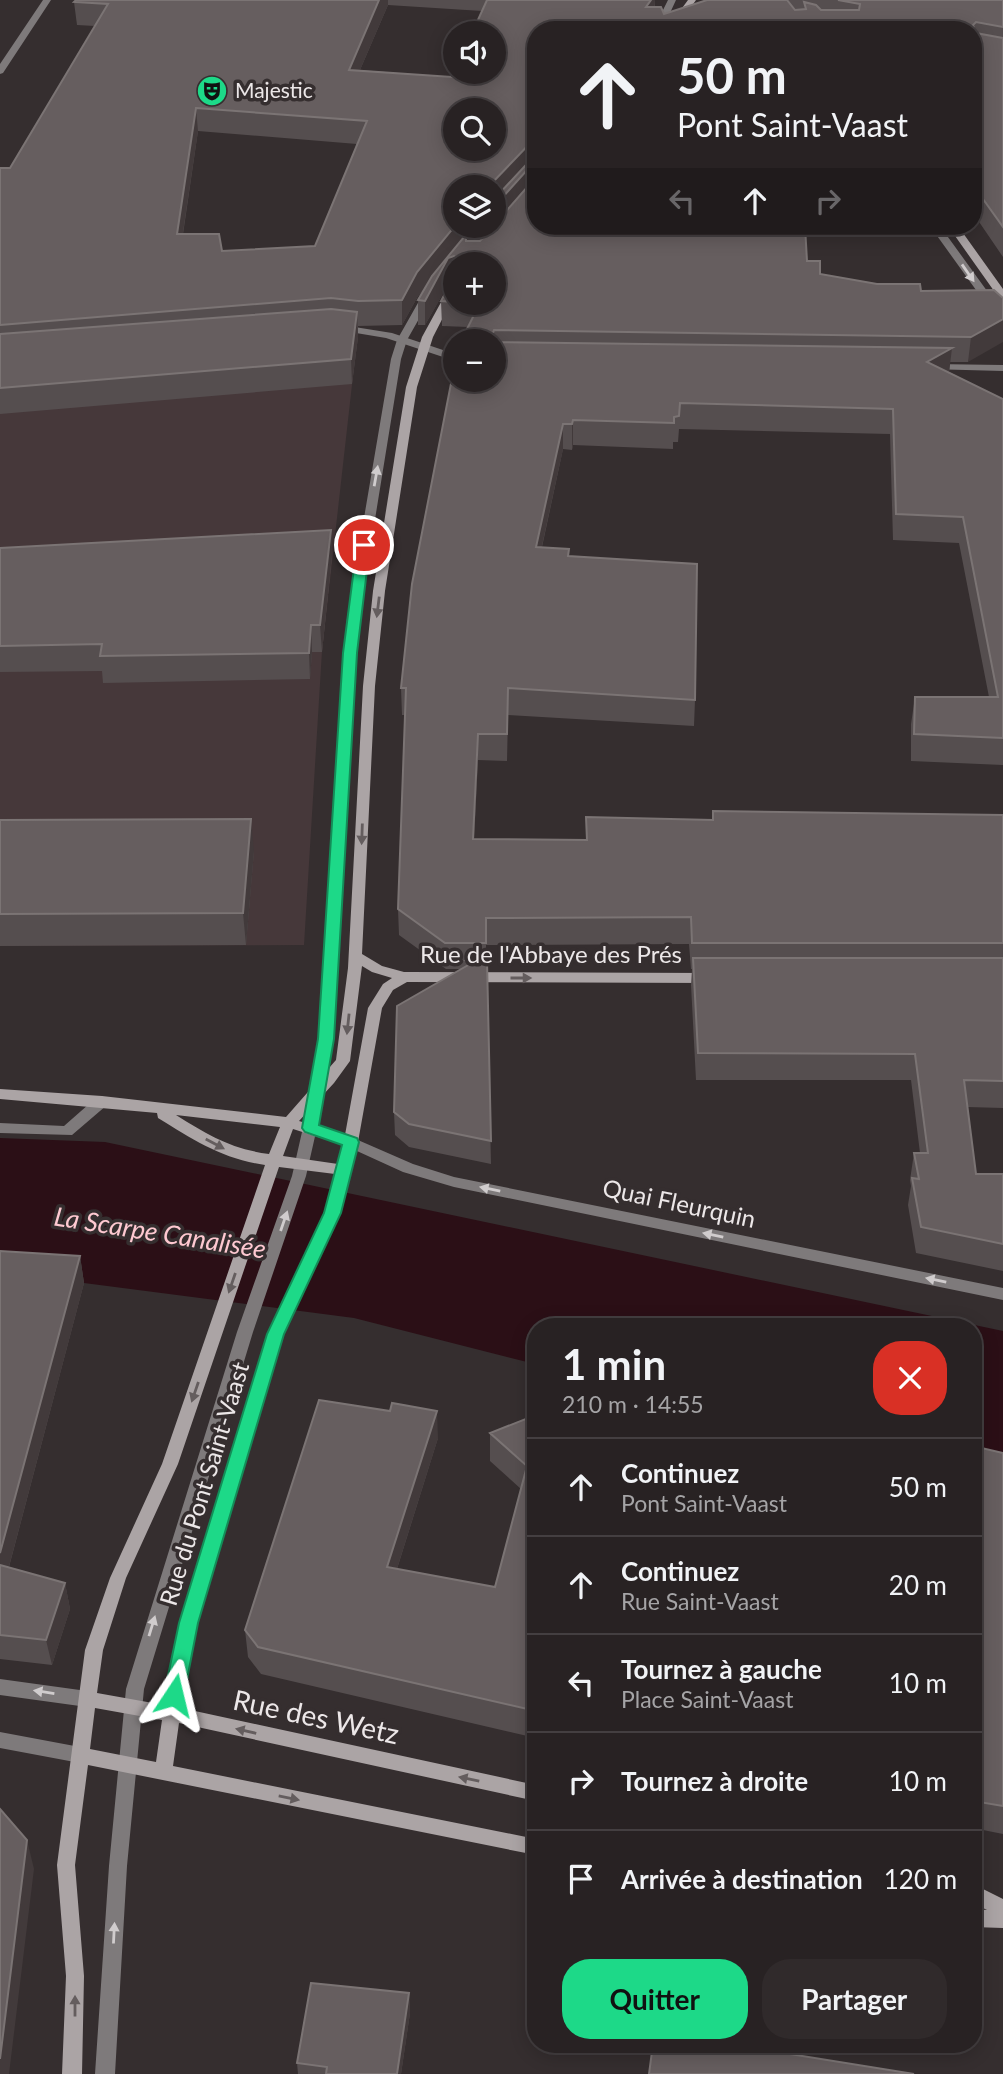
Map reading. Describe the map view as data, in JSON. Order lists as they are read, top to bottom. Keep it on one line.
{"streets":{"street":["Rue de l'Abbaye des Prés","Quai Fleurquin","Rue du Pont Saint-Vaast","Rue des Wetz"]},"crossings":[["Rue de l'Abbaye des Prés","Rue du Pont Saint-Vaast"],["Quai Fleurquin","Rue du Pont Saint-Vaast"],["Rue du Pont Saint-Vaast","Rue des Wetz"]],"one_way":["Rue de l'Abbaye des Prés","Quai Fleurquin"],"water":["La Scarpe Canalisée"],"places":{"theatre":["Majestic"]},"page":{"map_buttons":["+","−"],"turn":["50 m","Pont Saint-Vaast"],"heading":["1 min","210 m · 14:55"],"list":[{"name":"Continuez","note":"Pont Saint-Vaast","value":"50 m"},{"name":"Continuez","note":"Rue Saint-Vaast","value":"20 m"},{"name":"Tournez à gauche","note":"Place Saint-Vaast","value":"10 m"},{"name":"Tournez à droite","value":"10 m"},{"name":"Arrivée à destination","value":"120 m"}],"buttons":["Quitter","Partager"]}}
